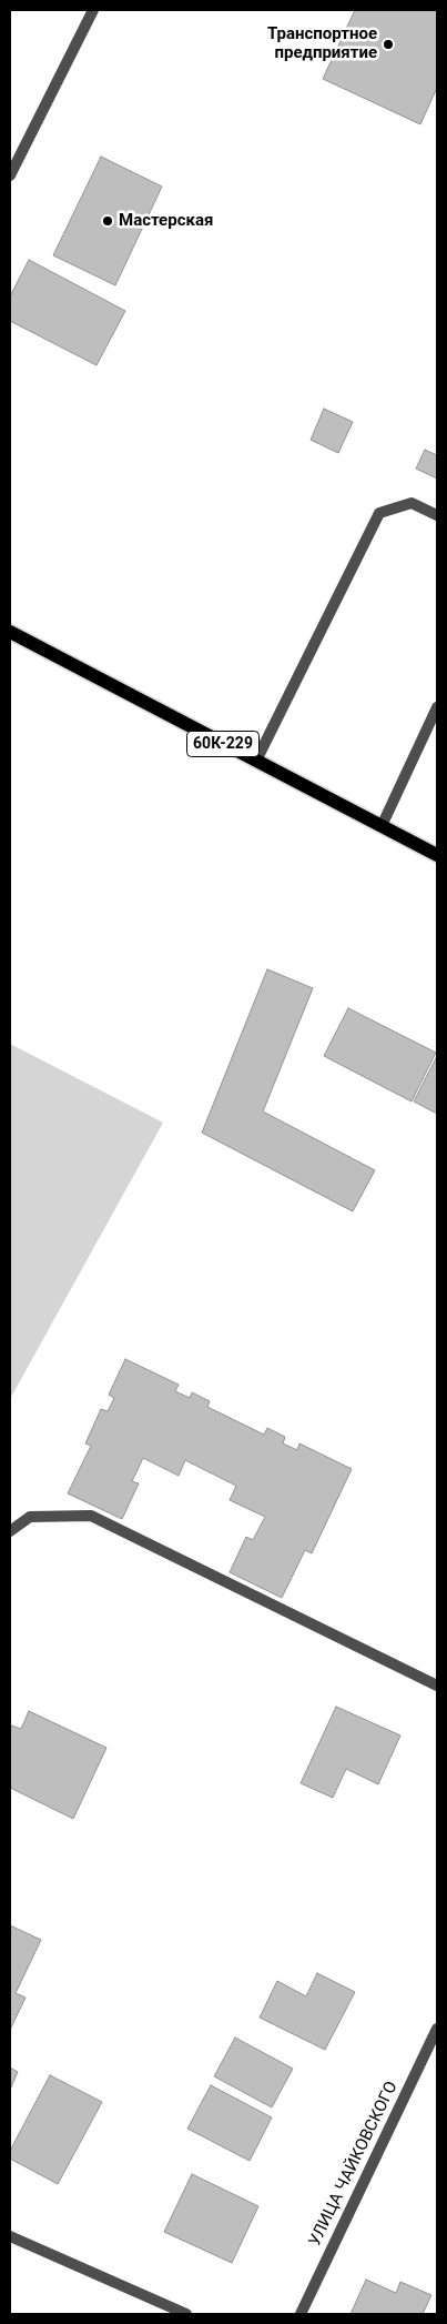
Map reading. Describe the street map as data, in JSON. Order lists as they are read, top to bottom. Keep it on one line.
{"streets":{"main road":["60К-229"],"street":["УЛИЦА ЧАЙКОВСКОГО"]},"places":["Транспортное предприятие","Мастерская"]}
